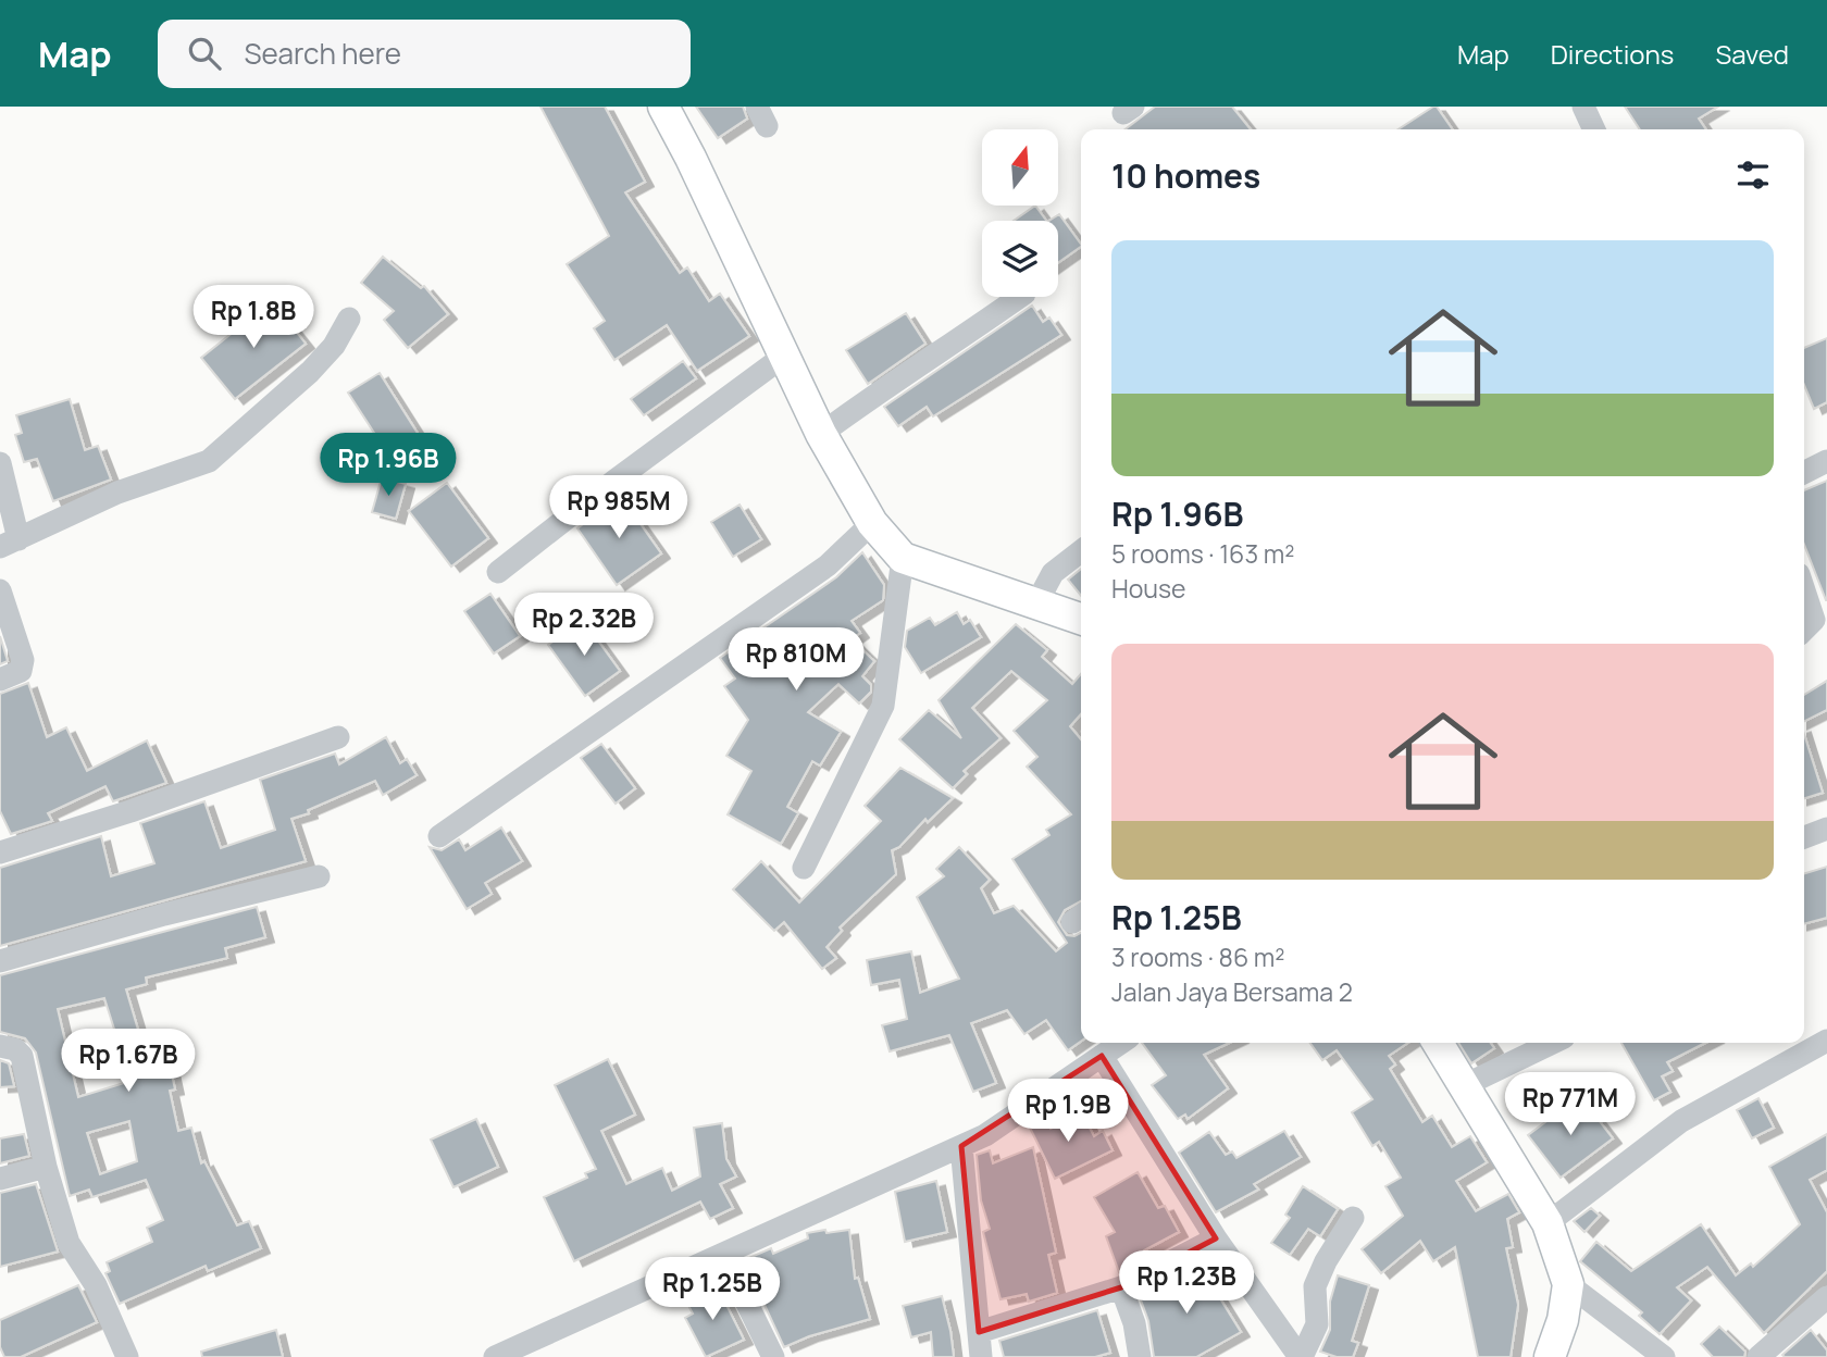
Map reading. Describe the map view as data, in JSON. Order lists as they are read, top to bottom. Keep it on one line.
{"north":"top","page":{"header":"Map","search":"Search here","nav":["Map","Directions","Saved"],"heading":"10 homes","list":[{"name":"Rp 1.96B","note":"5 rooms · 163 m² · House"},{"name":"Rp 1.25B","note":"3 rooms · 86 m² · Jalan Jaya Bersama 2"}],"price":["Rp 1.8B","Rp 1.96B","Rp 985M","Rp 2.32B","Rp 810M","Rp 1.67B","Rp 771M","Rp 1.9B","Rp 1.23B","Rp 1.25B"]}}
